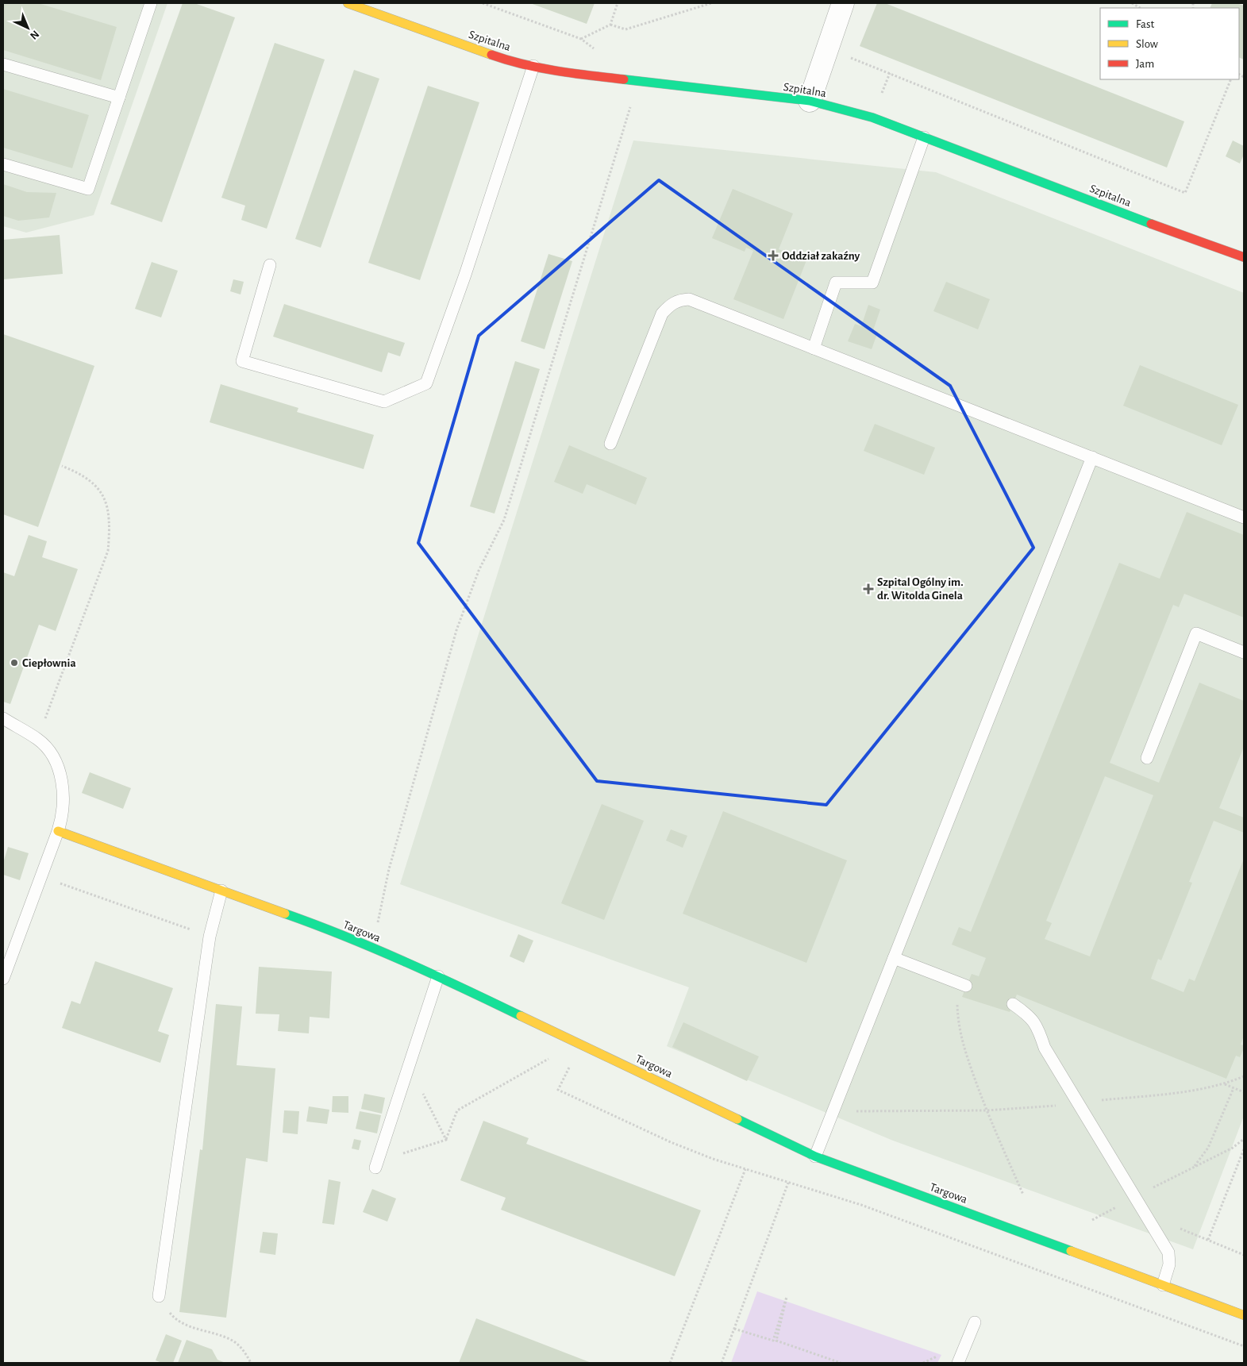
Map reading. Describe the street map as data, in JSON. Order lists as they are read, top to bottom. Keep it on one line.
{"streets":{"street":["Szpitalna","Targowa"]},"places":{"health":["Oddział zakaźny","Szpital Ogólny im. dr. Witolda Ginela"],"other":["Ciepłownia"]},"legend":["Fast","Slow","Jam"],"north":"bottom right"}
